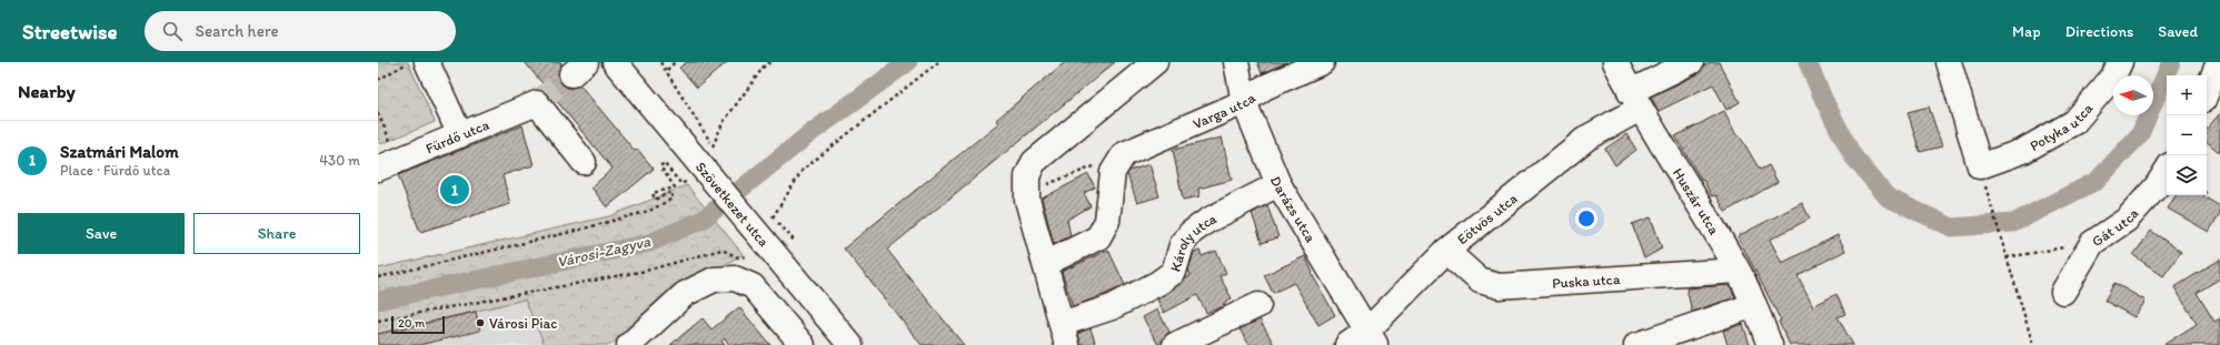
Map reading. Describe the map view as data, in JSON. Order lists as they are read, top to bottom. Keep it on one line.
{"streets":{"street":["Varga utca","Potyka utca","Fürdő utca","Huszár utca","Szövetkezet utca","Darázs utca","Eötvös utca","Gát utca","Károly utca","Puska utca"]},"crossings":[["Varga utca","Darázs utca"],["Huszár utca","Eötvös utca"],["Huszár utca","Puska utca"],["Darázs utca","Eötvös utca"],["Darázs utca","Károly utca"],["Eötvös utca","Puska utca"]],"water":["Városi-Zagyva"],"places":["Városi Piac"],"scale_bar":"20 m","north":"left","page":{"header":"Streetwise","search":"Search here","nav":["Map","Directions","Saved"],"heading":"Nearby","map_buttons":["+","−"],"list":[{"mark":"1","name":"Szatmári Malom","note":"Place · Fürdő utca","value":"430 m"}],"pins":"1","buttons":["Save","Share"],"scale":"20 m"}}
